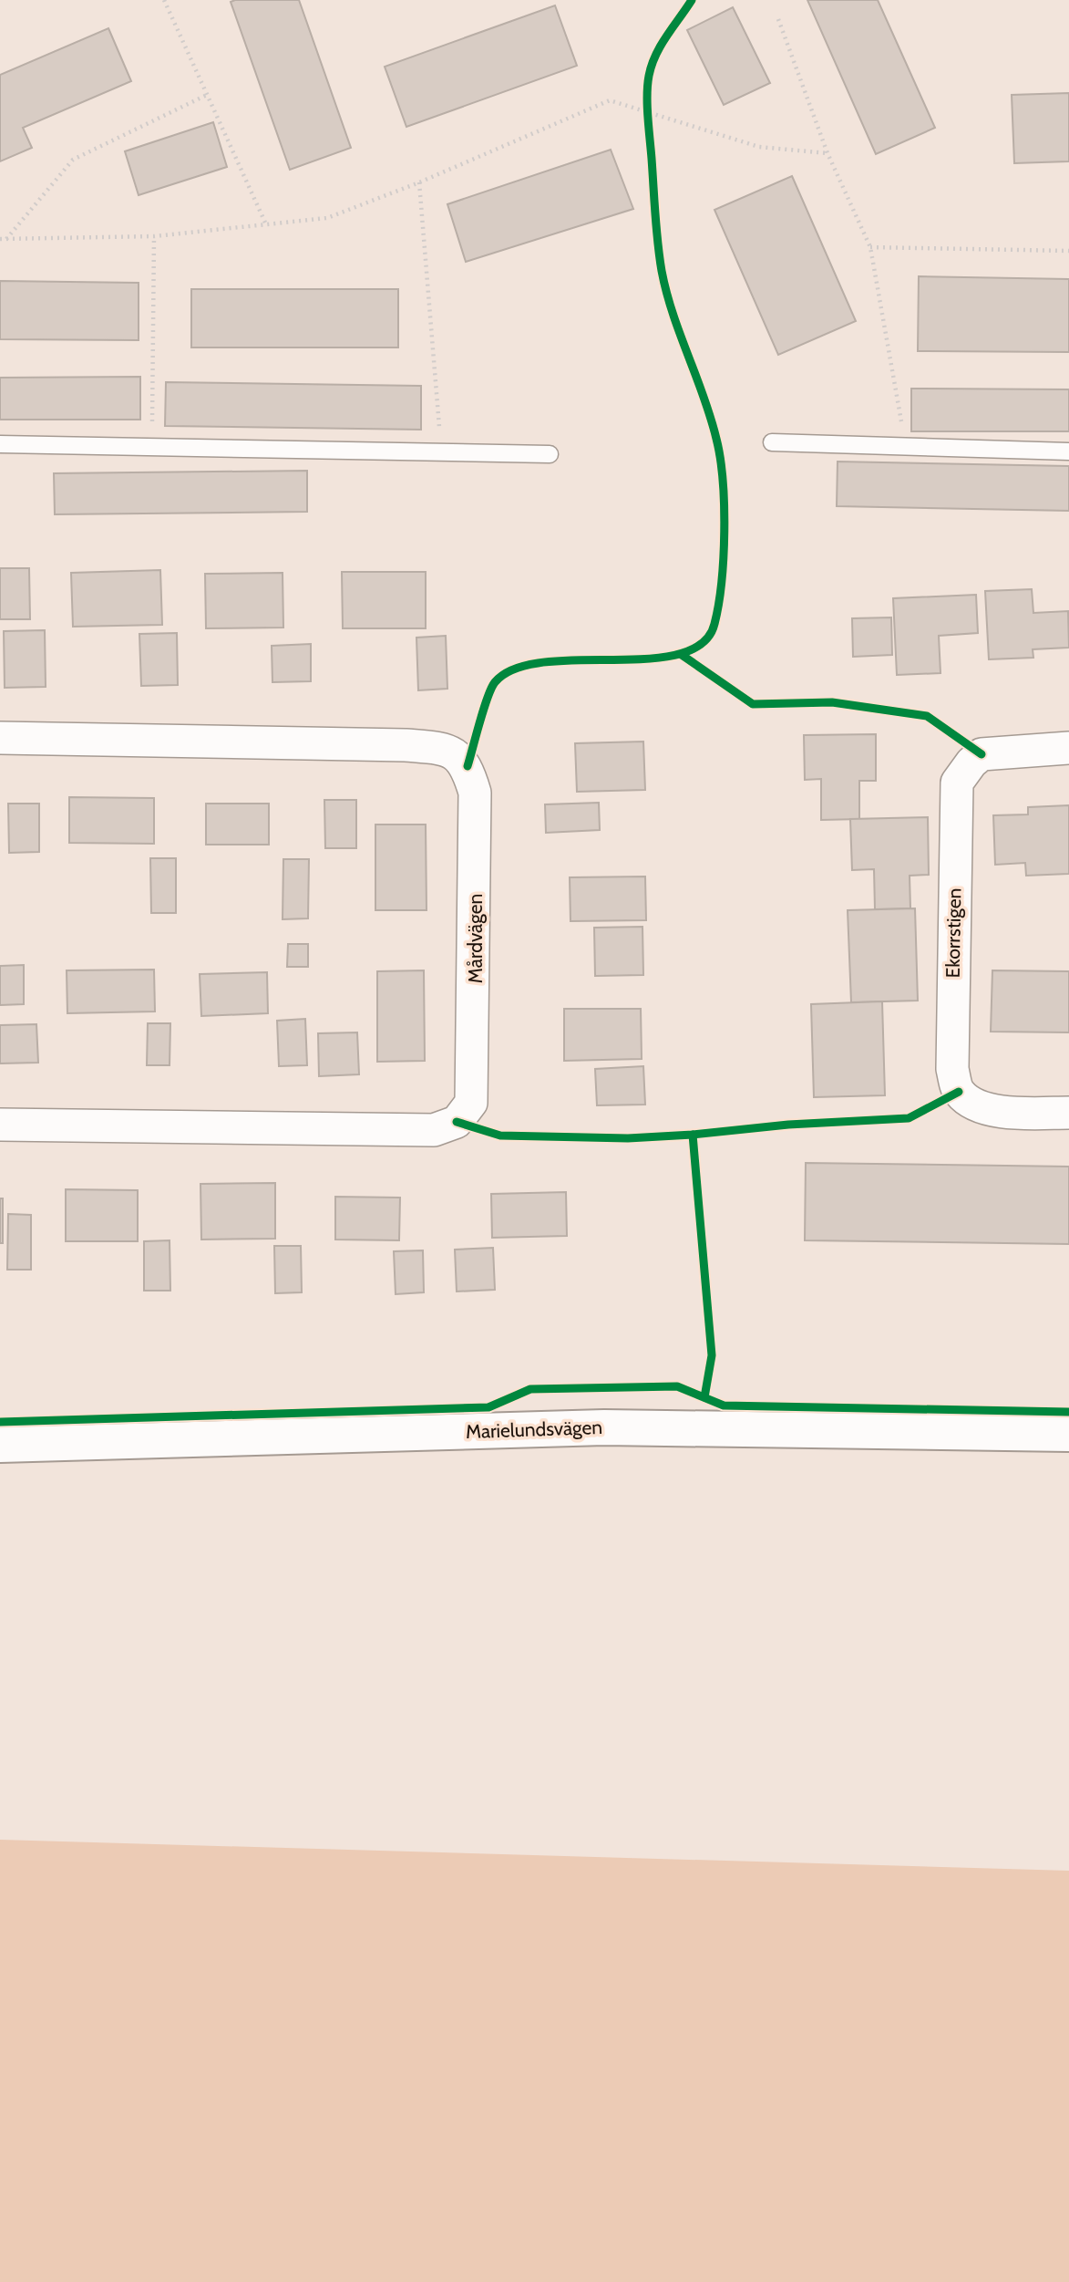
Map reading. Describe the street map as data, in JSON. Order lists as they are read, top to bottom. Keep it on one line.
{"streets":{"street":["Ekorrstigen","Mårdvägen","Marielundsvägen"]}}
